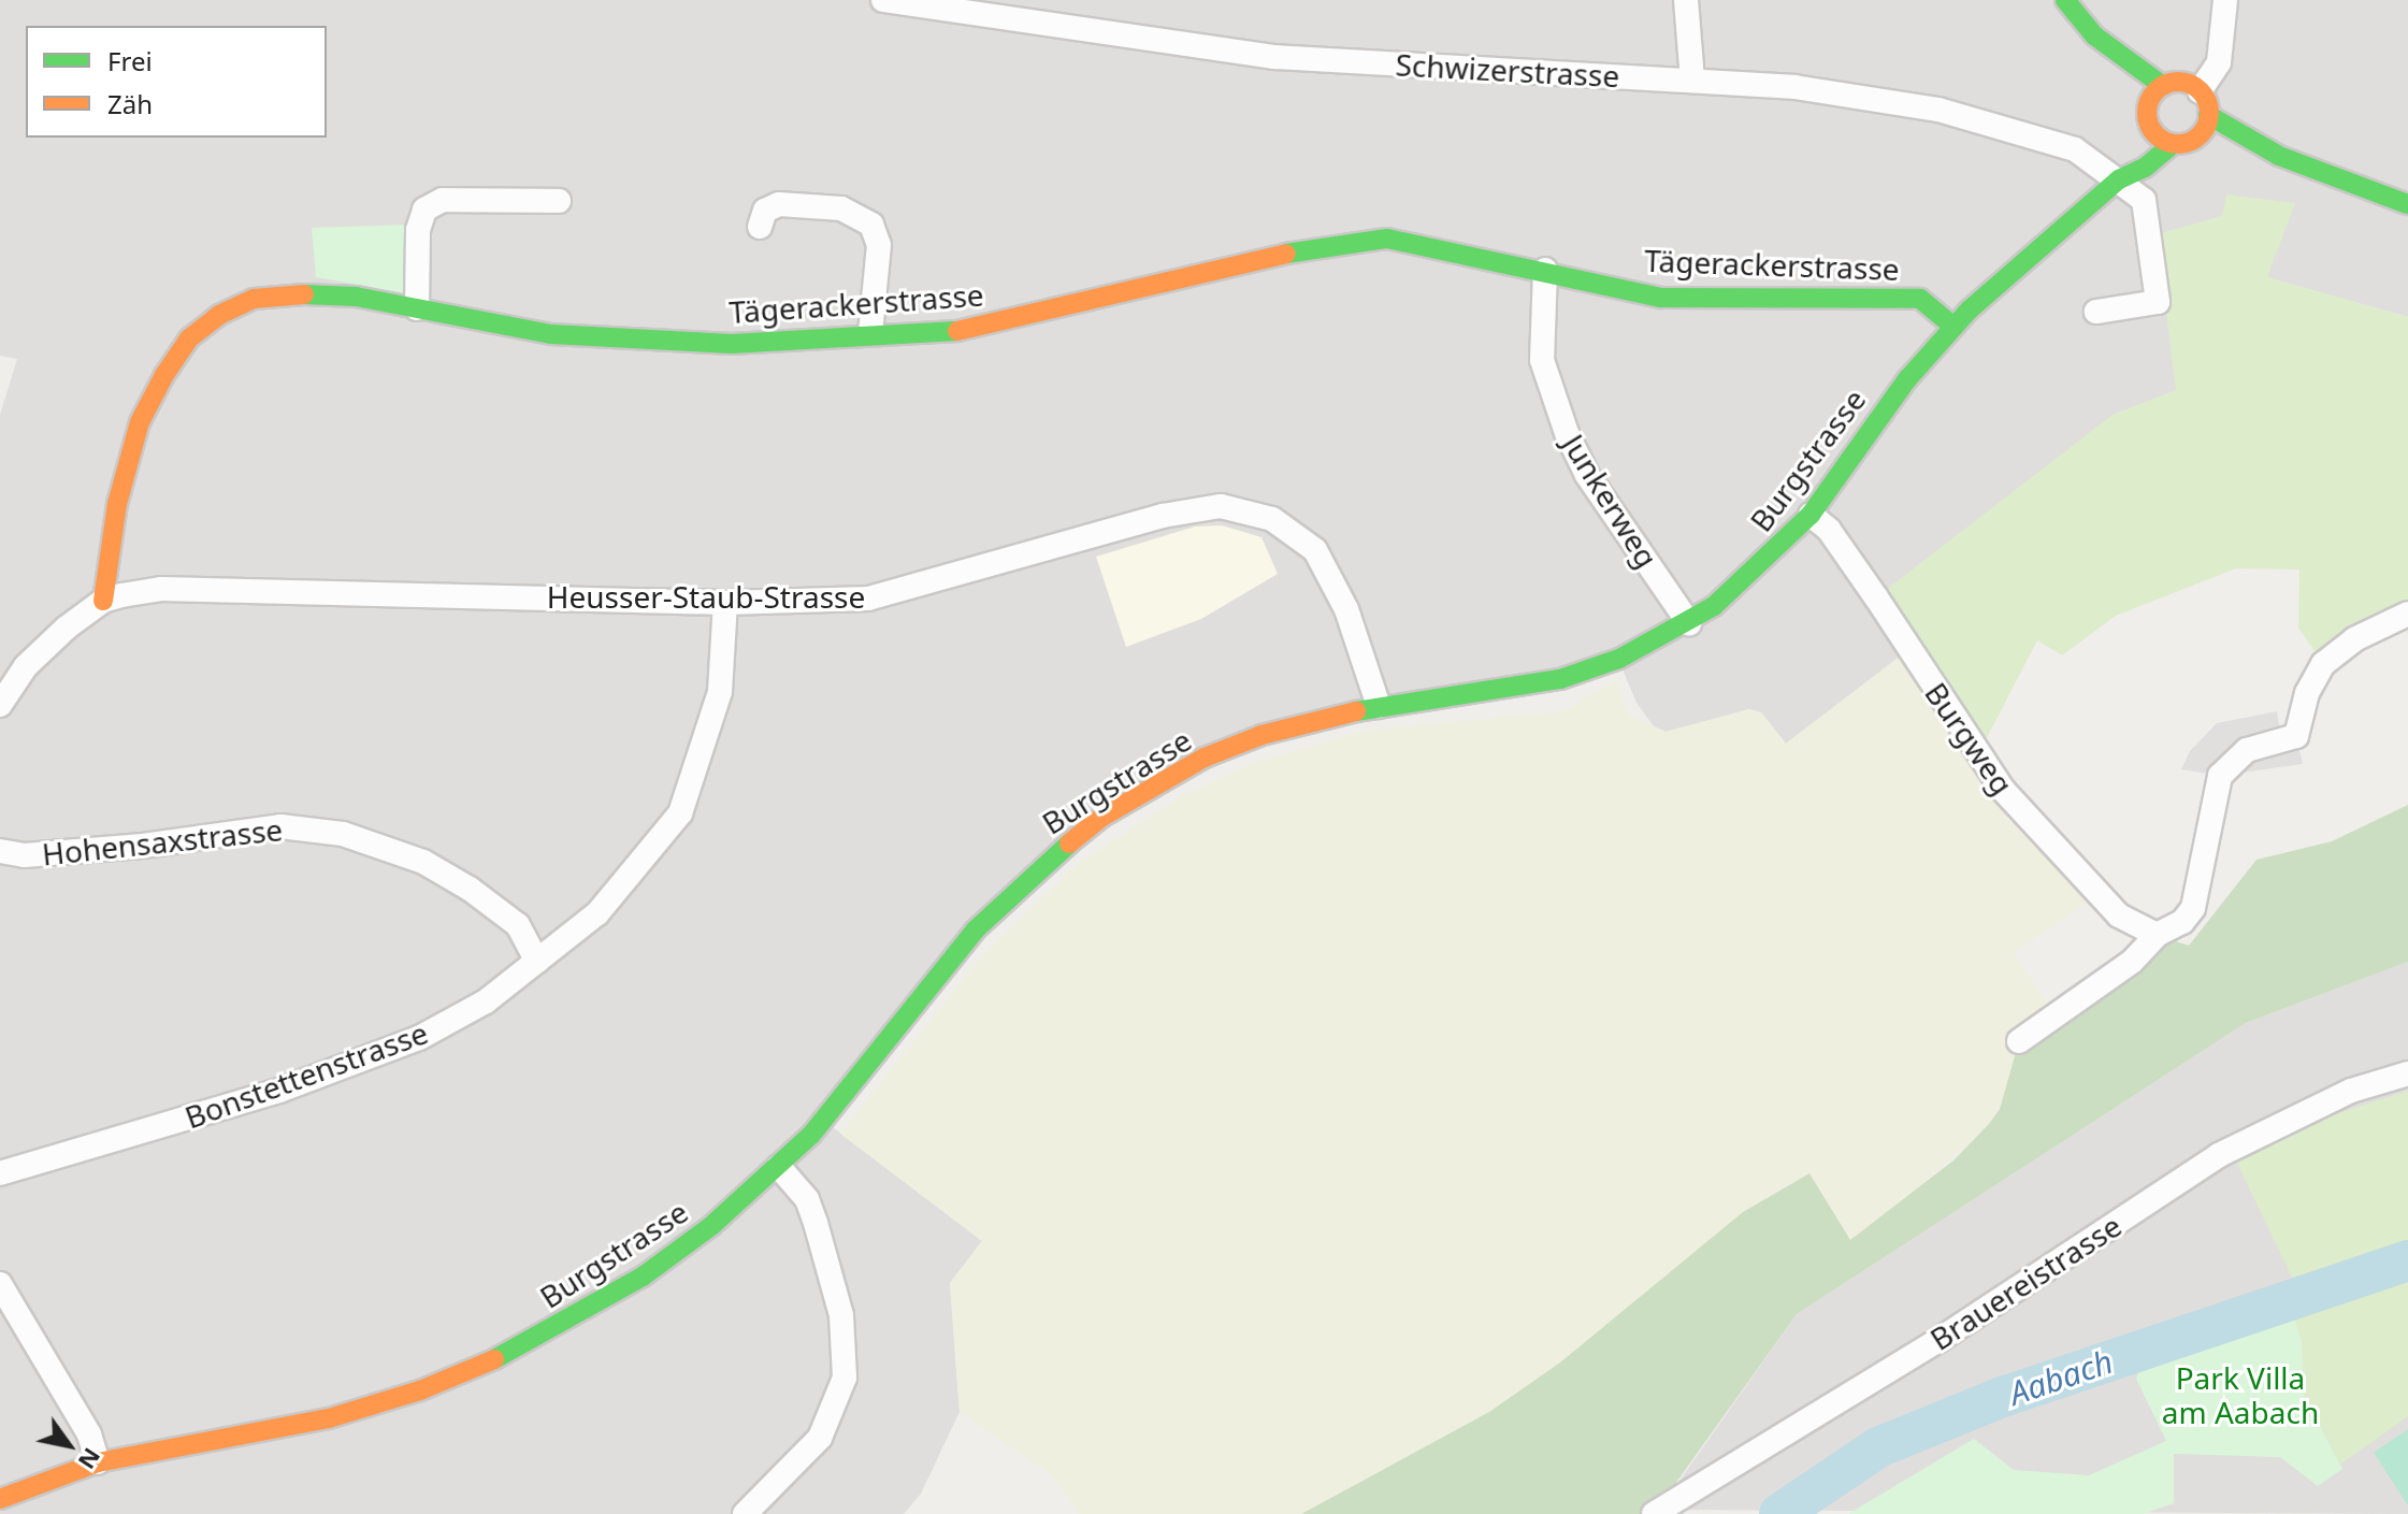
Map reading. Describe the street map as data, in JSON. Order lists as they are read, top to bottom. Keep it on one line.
{"streets":{"street":["Schwizerstrasse","Tägerackerstrasse","Burgstrasse","Junkerweg","Heusser-Staub-Strasse","Burgweg","Hohensaxstrasse","Bonstettenstrasse","Brauereistrasse"]},"crossings":[["Schwizerstrasse","Burgstrasse"],["Tägerackerstrasse","Burgstrasse"],["Tägerackerstrasse","Junkerweg"],["Tägerackerstrasse","Heusser-Staub-Strasse"],["Burgstrasse","Junkerweg"],["Burgstrasse","Heusser-Staub-Strasse"],["Burgstrasse","Burgweg"],["Heusser-Staub-Strasse","Bonstettenstrasse"],["Hohensaxstrasse","Bonstettenstrasse"]],"water":["Aabach"],"parks":["Park Villa am Aabach"],"legend":["Frei","Zäh"],"north":"bottom right"}
